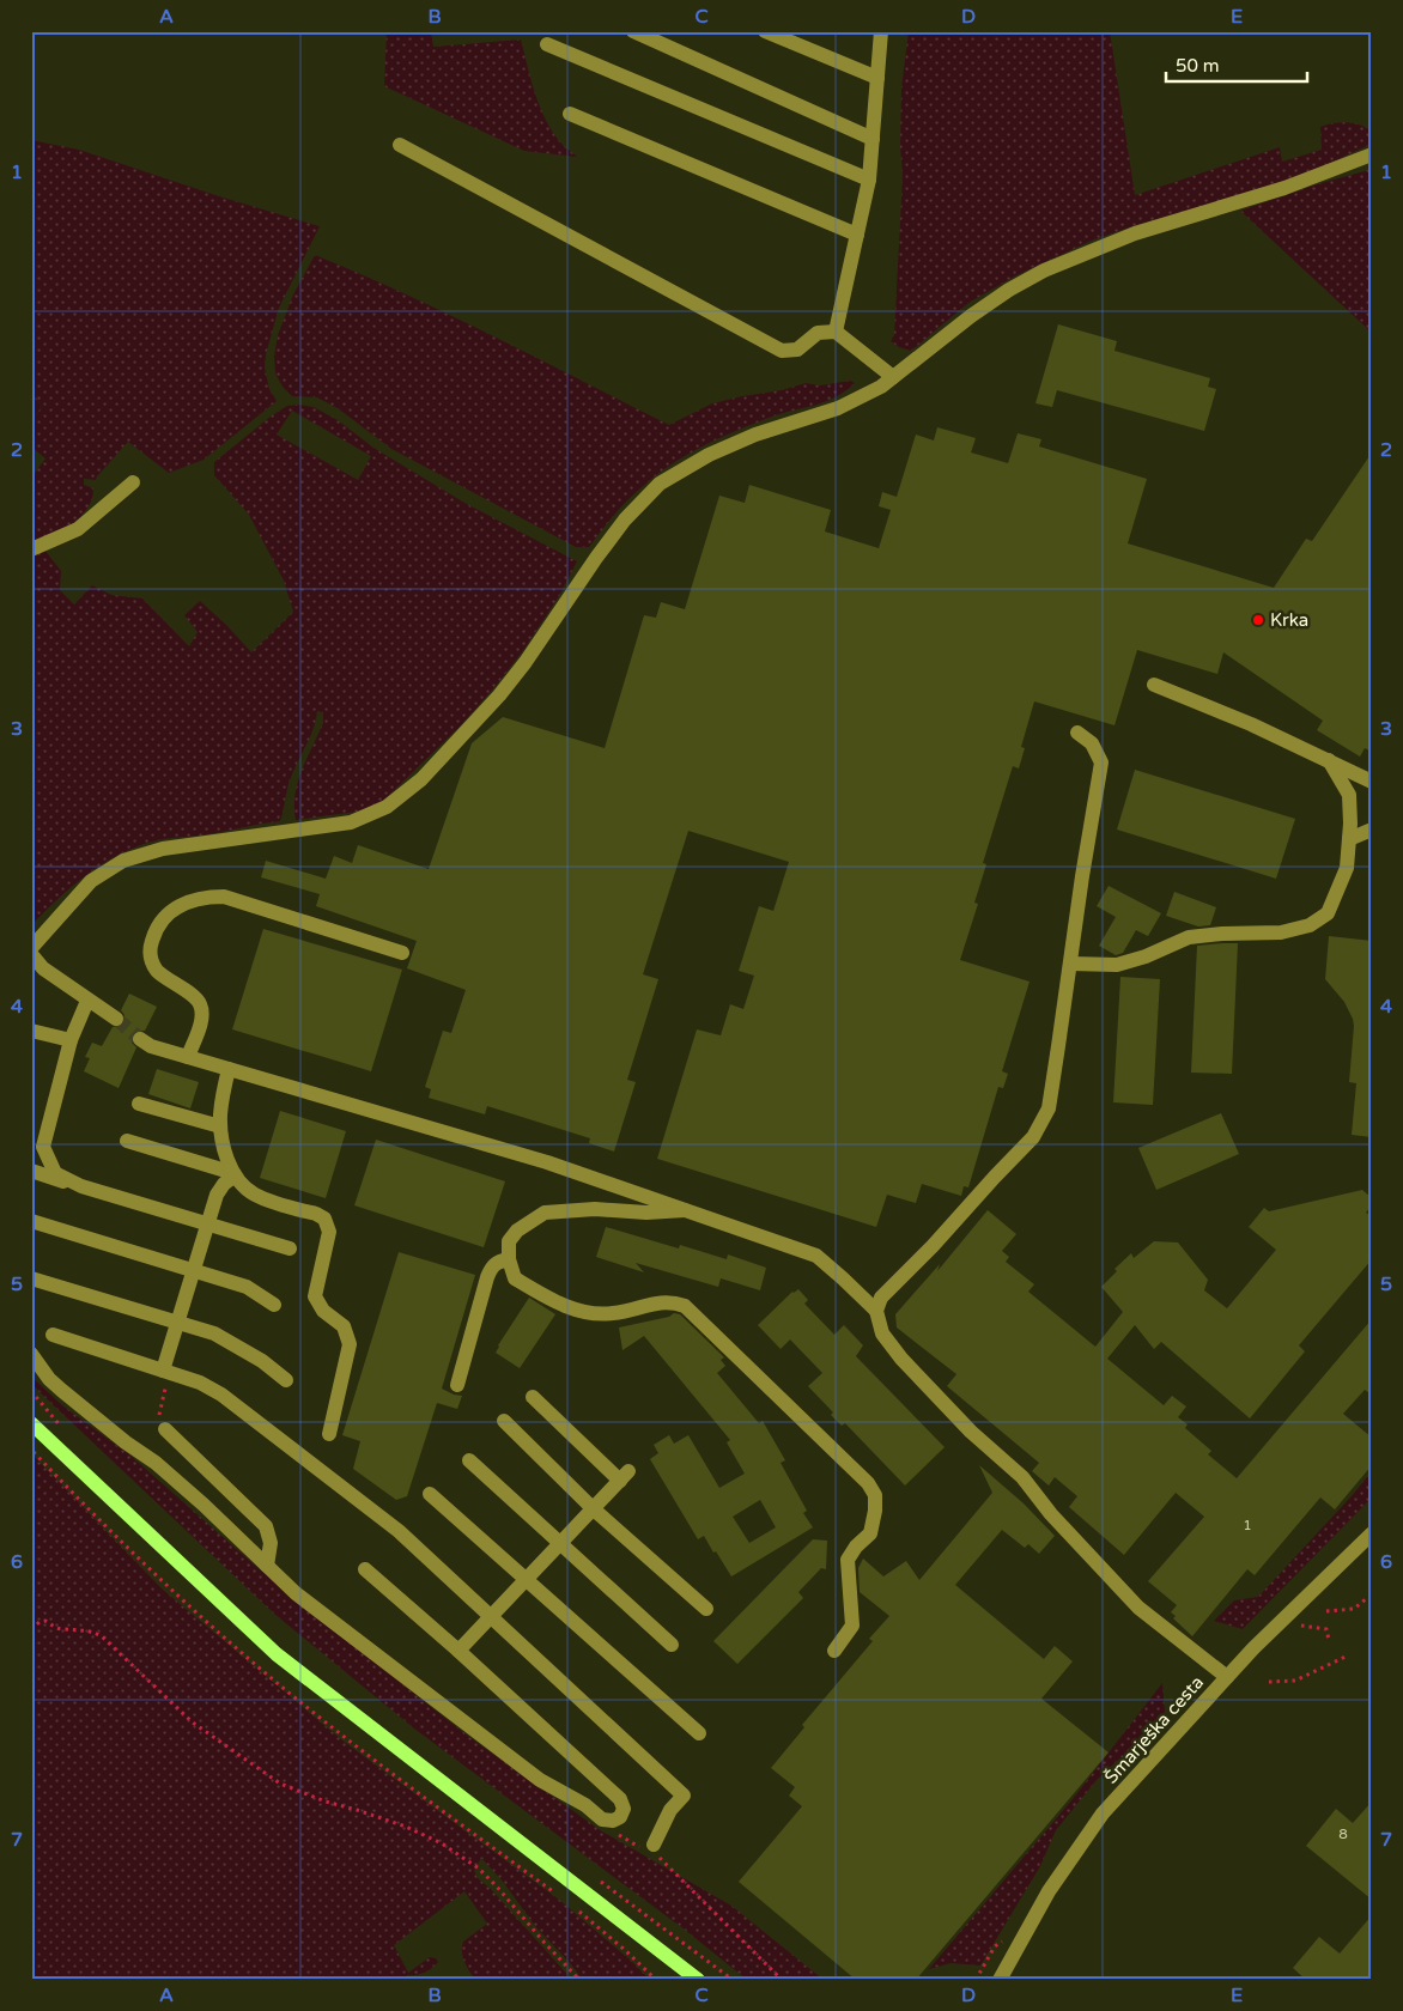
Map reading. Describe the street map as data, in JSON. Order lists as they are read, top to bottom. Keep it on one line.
{"streets":{"street":["Šmarješka cesta"]},"places":["Krka"],"house_numbers":["1","8"],"scale_bar":"50 m","grid":{"columns":["A","B","C","D","E"],"rows":["1","2","3","4","5","6","7"]}}
